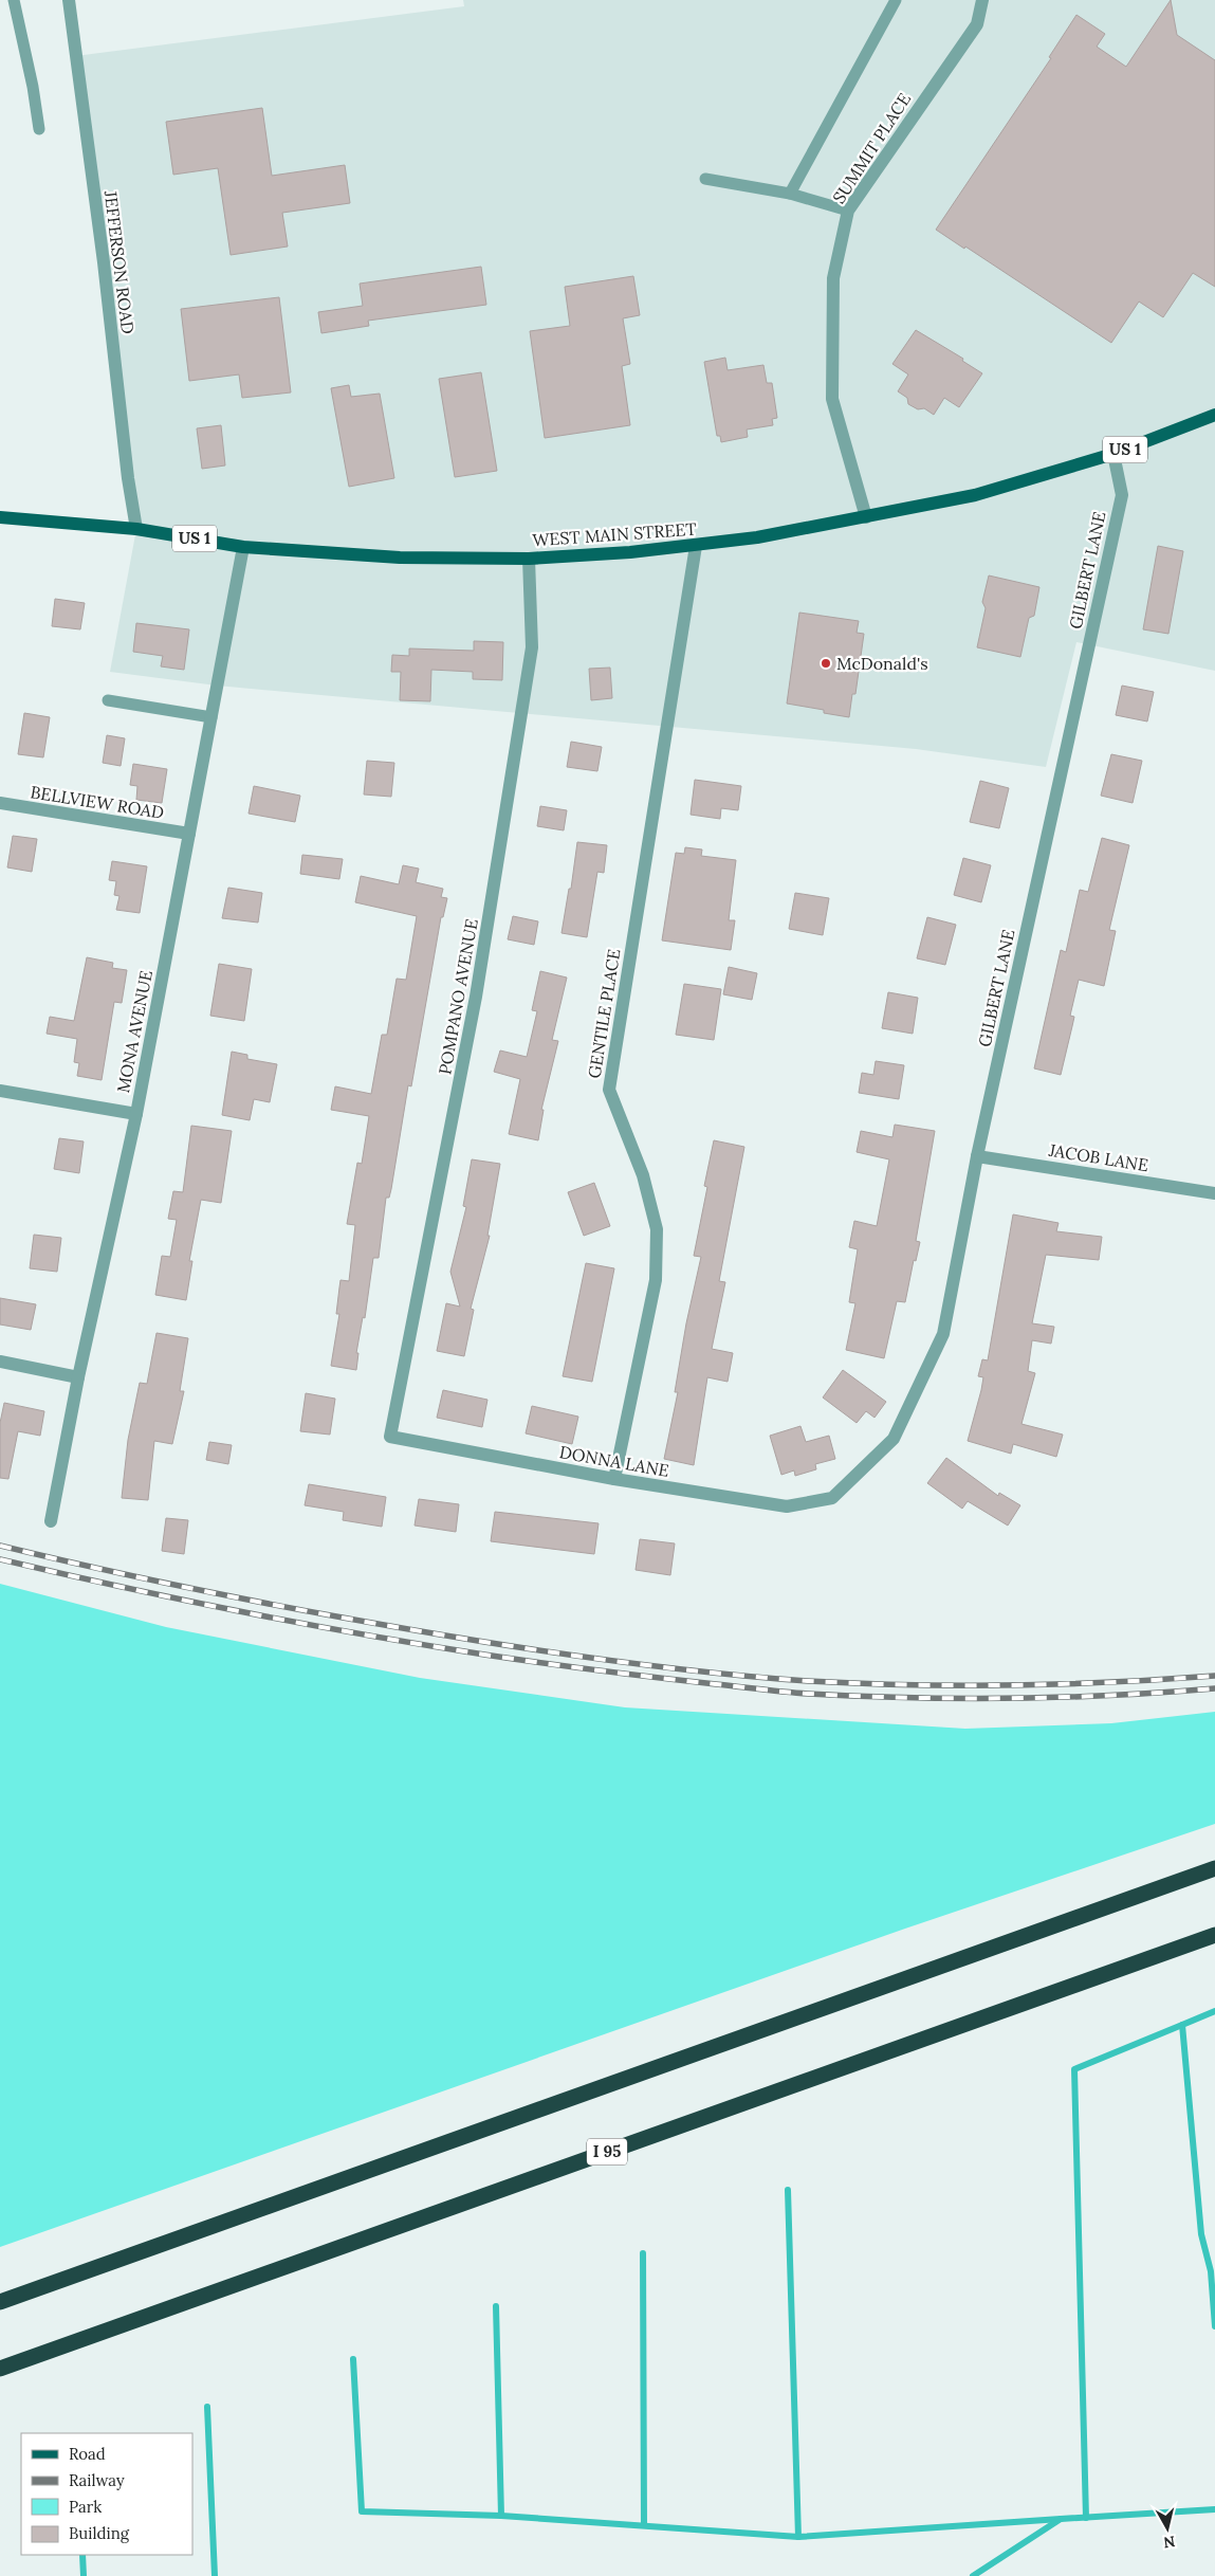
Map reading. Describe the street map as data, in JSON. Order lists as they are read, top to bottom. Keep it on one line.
{"streets":{"highway":["I 95"],"main road":["US 1","WEST MAIN STREET"],"street":["SUMMIT PLACE","JEFFERSON ROAD","GILBERT LANE","BELLVIEW ROAD","POMPANO AVENUE","GENTILE PLACE","MONA AVENUE","JACOB LANE","DONNA LANE"]},"crossings":[["SUMMIT PLACE","WEST MAIN STREET"],["JEFFERSON ROAD","WEST MAIN STREET"],["WEST MAIN STREET","GILBERT LANE"],["WEST MAIN STREET","POMPANO AVENUE"],["WEST MAIN STREET","GENTILE PLACE"],["WEST MAIN STREET","MONA AVENUE"],["GILBERT LANE","JACOB LANE"],["GILBERT LANE","DONNA LANE"],["BELLVIEW ROAD","MONA AVENUE"],["POMPANO AVENUE","DONNA LANE"],["GENTILE PLACE","DONNA LANE"]],"places":["McDonald's"],"legend":["Road","Railway","Park","Building"],"north":"bottom"}
